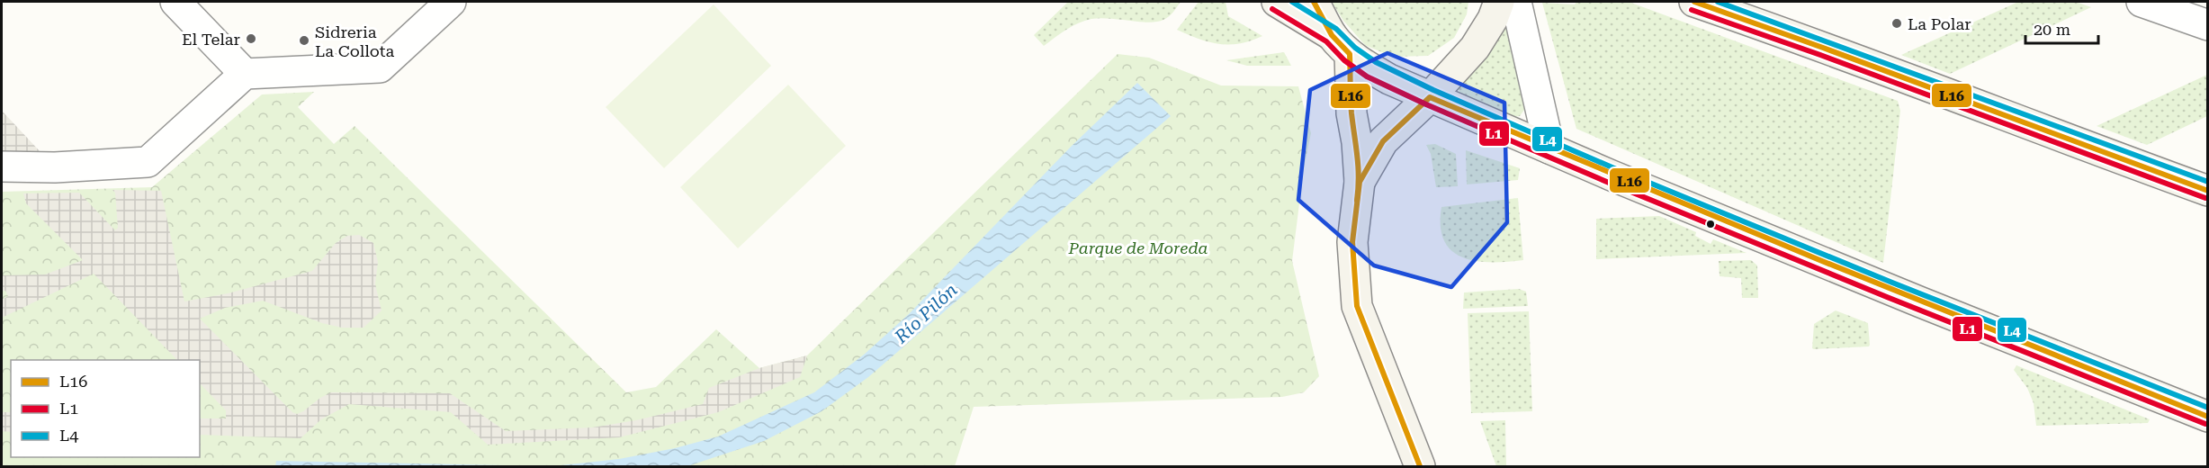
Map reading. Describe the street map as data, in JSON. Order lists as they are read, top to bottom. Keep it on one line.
{"water":["Río Pilón"],"parks":["Parque de Moreda"],"places":["La Polar","El Telar","Sidreria La Collota"],"lines":["transit line L16","transit line L4","transit line L1"],"legend":["L16","L1","L4"],"scale_bar":"20 m"}
